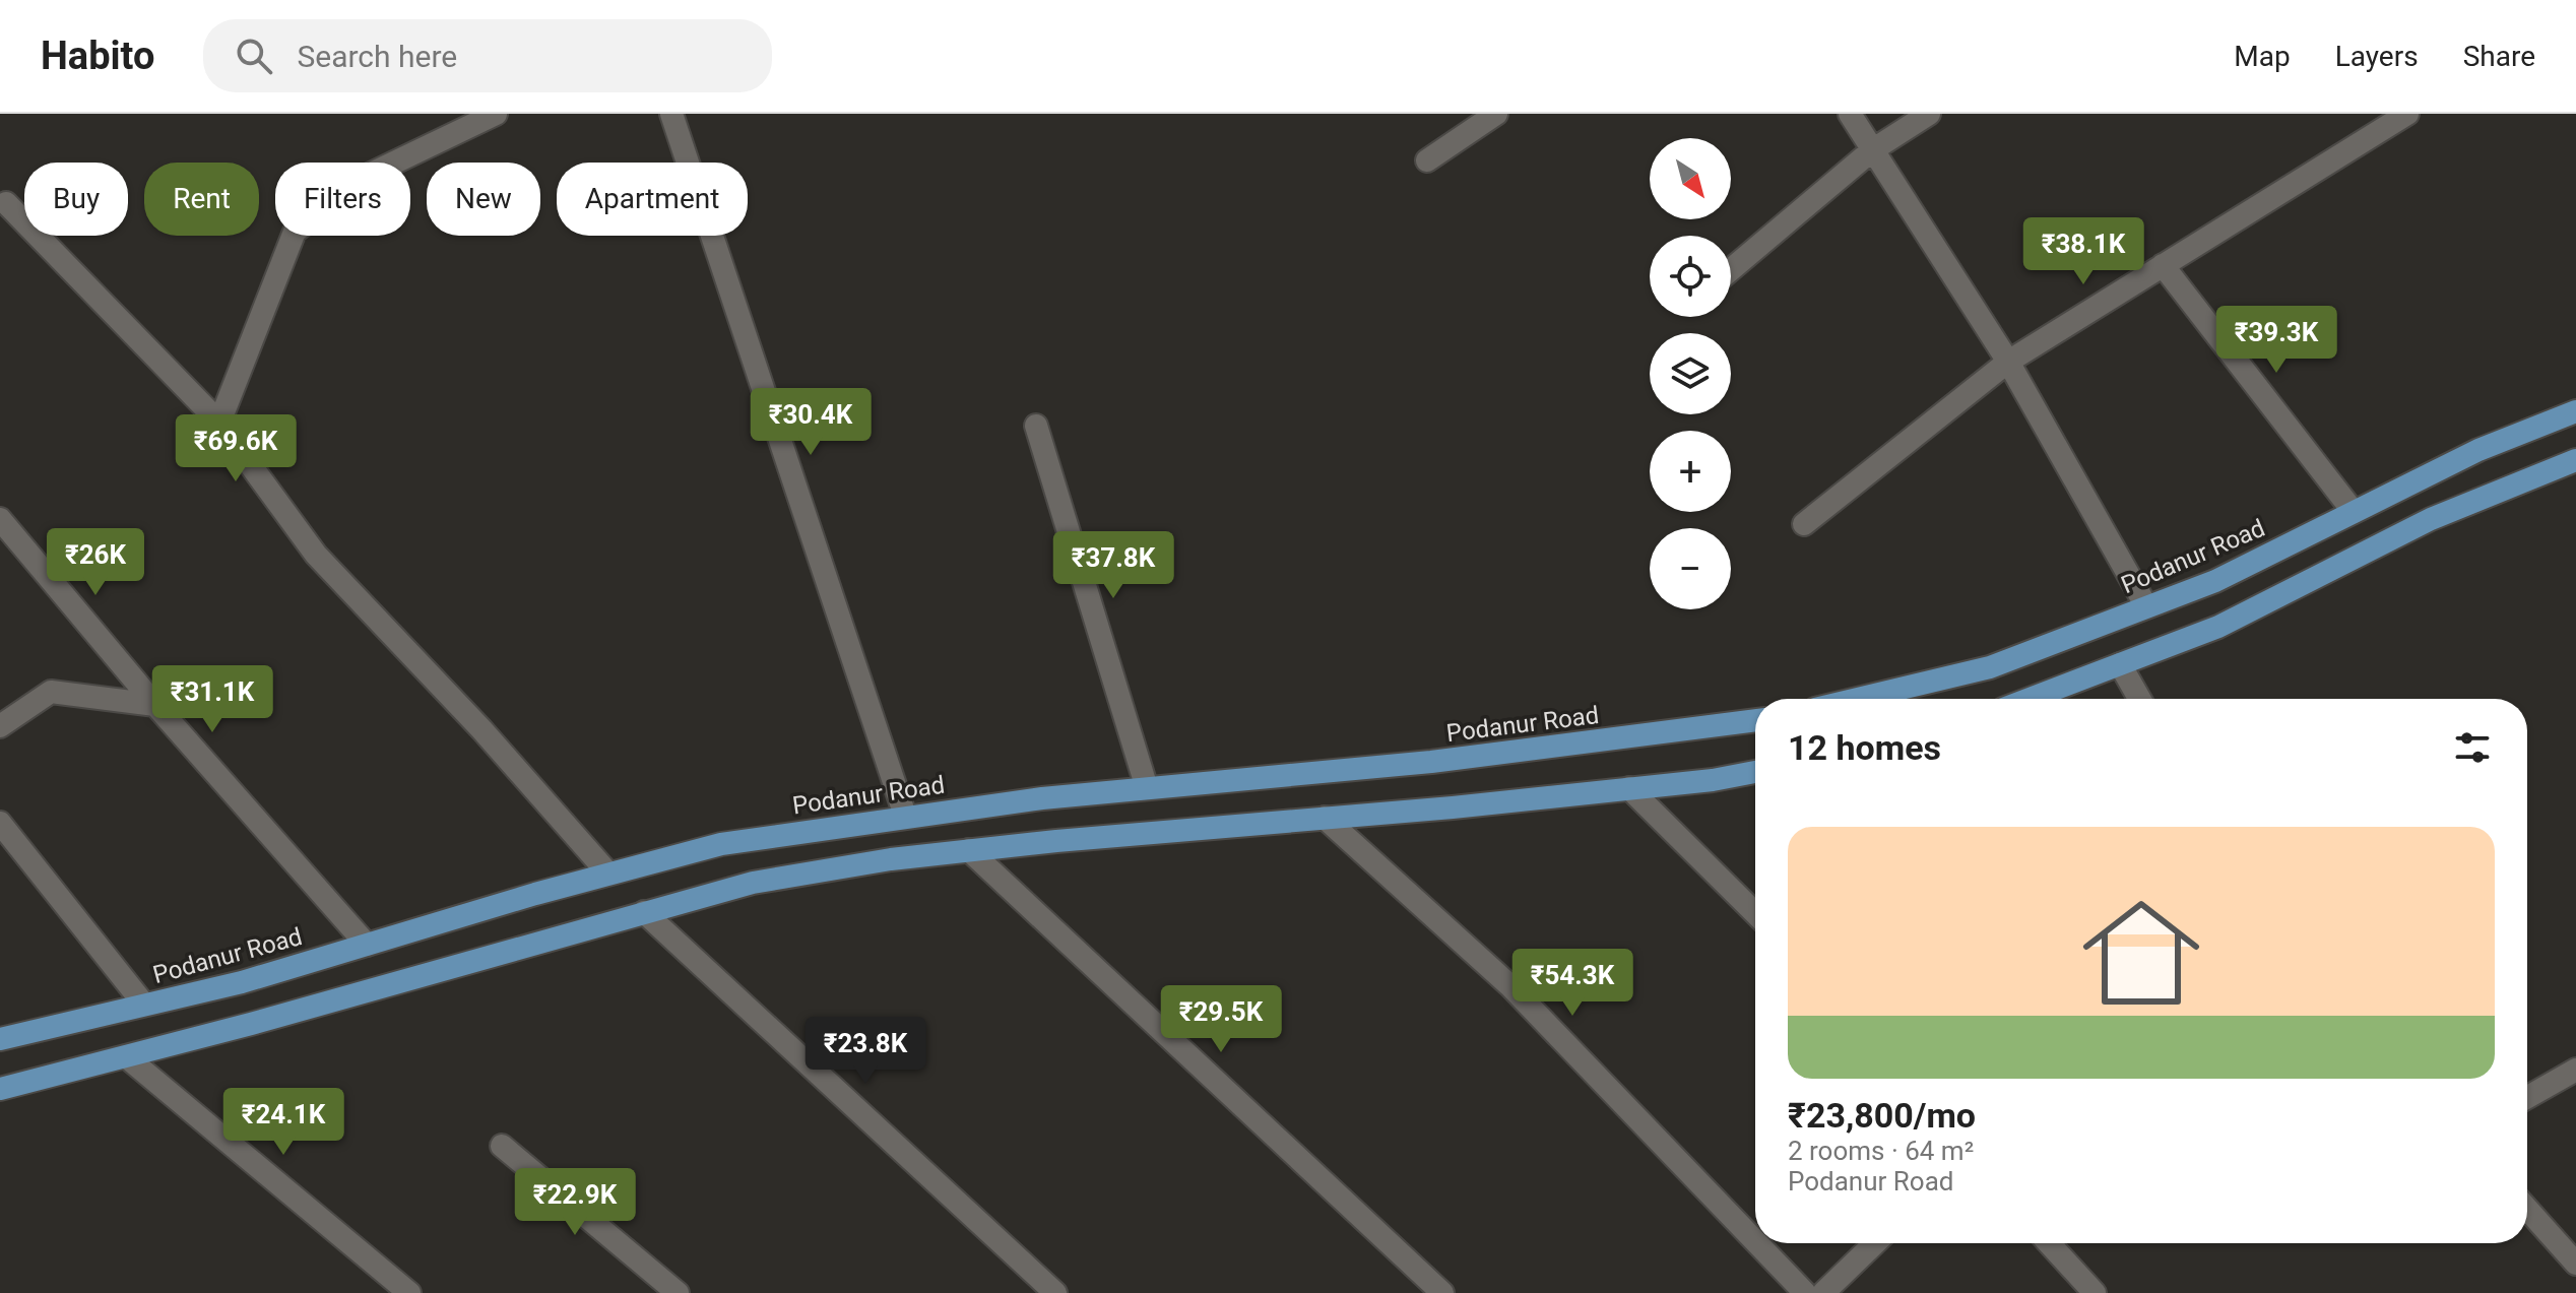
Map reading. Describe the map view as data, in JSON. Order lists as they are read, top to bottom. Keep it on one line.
{"streets":{"main road":["Podanur Road"]},"north":"bottom right","page":{"header":"Habito","search":"Search here","nav":["Map","Layers","Share"],"map_buttons":["+","−"],"chip":["Buy","Rent","Filters","New","Apartment"],"price":["₹38.1K","₹39.3K","₹30.4K","₹69.6K","₹26K","₹37.8K","₹31.1K","₹54.3K","₹29.5K","₹23.8K","₹24.1K","₹22.9K"],"heading":"12 homes","list":[{"name":"₹23,800/mo","note":"2 rooms · 64 m² · Podanur Road"}]}}
